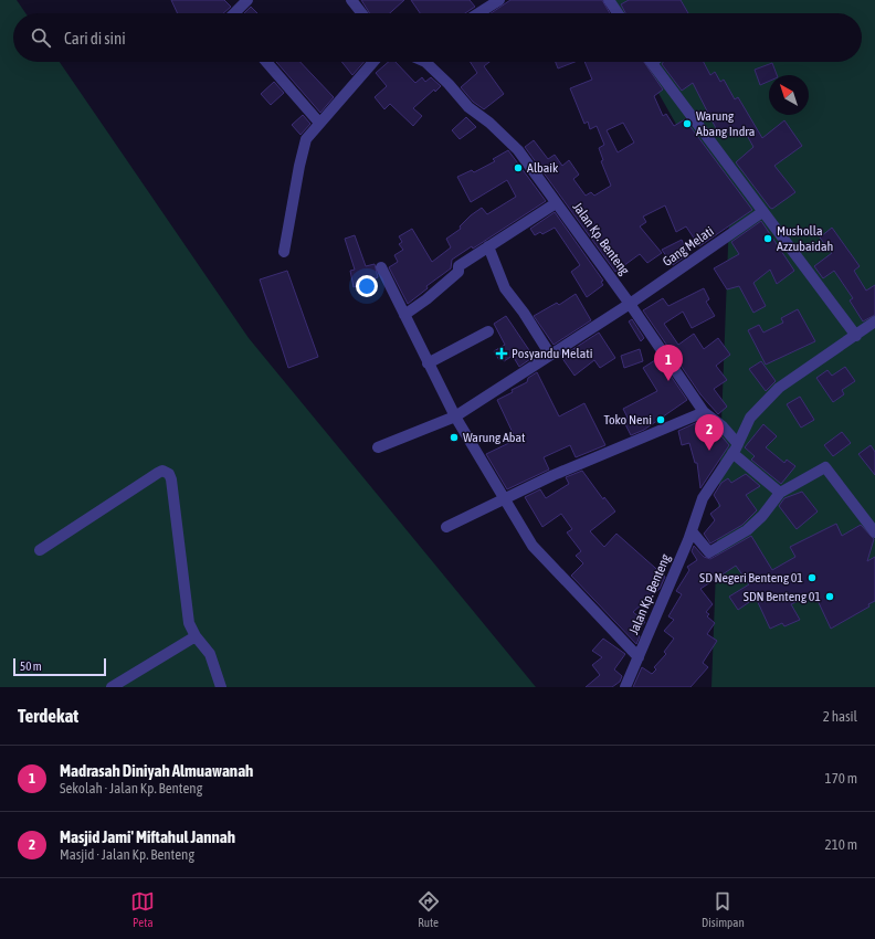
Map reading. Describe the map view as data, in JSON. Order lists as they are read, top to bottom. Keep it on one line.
{"streets":{"street":["Jalan Kp. Benteng","Gang Melati"]},"crossings":[["Jalan Kp. Benteng","Gang Melati"]],"places":{"other":["Warung Abang Indra","Albaik","Musholla Azzubaidah","Toko Neni","Warung Abat","SD Negeri Benteng 01","SDN Benteng 01"],"health":["Posyandu Melati"]},"scale_bar":"50 m","north":"top left","page":{"search":"Cari di sini","pins":["1","2"],"scale":"50 m","heading":["Terdekat","2 hasil"],"list":[{"mark":"1","name":"Madrasah Diniyah Almuawanah","note":"Sekolah · Jalan Kp. Benteng","value":"170 m"},{"mark":"2","name":"Masjid Jami' Miftahul Jannah","note":"Masjid · Jalan Kp. Benteng","value":"210 m"}],"nav":["Peta","Rute","Disimpan"]}}
